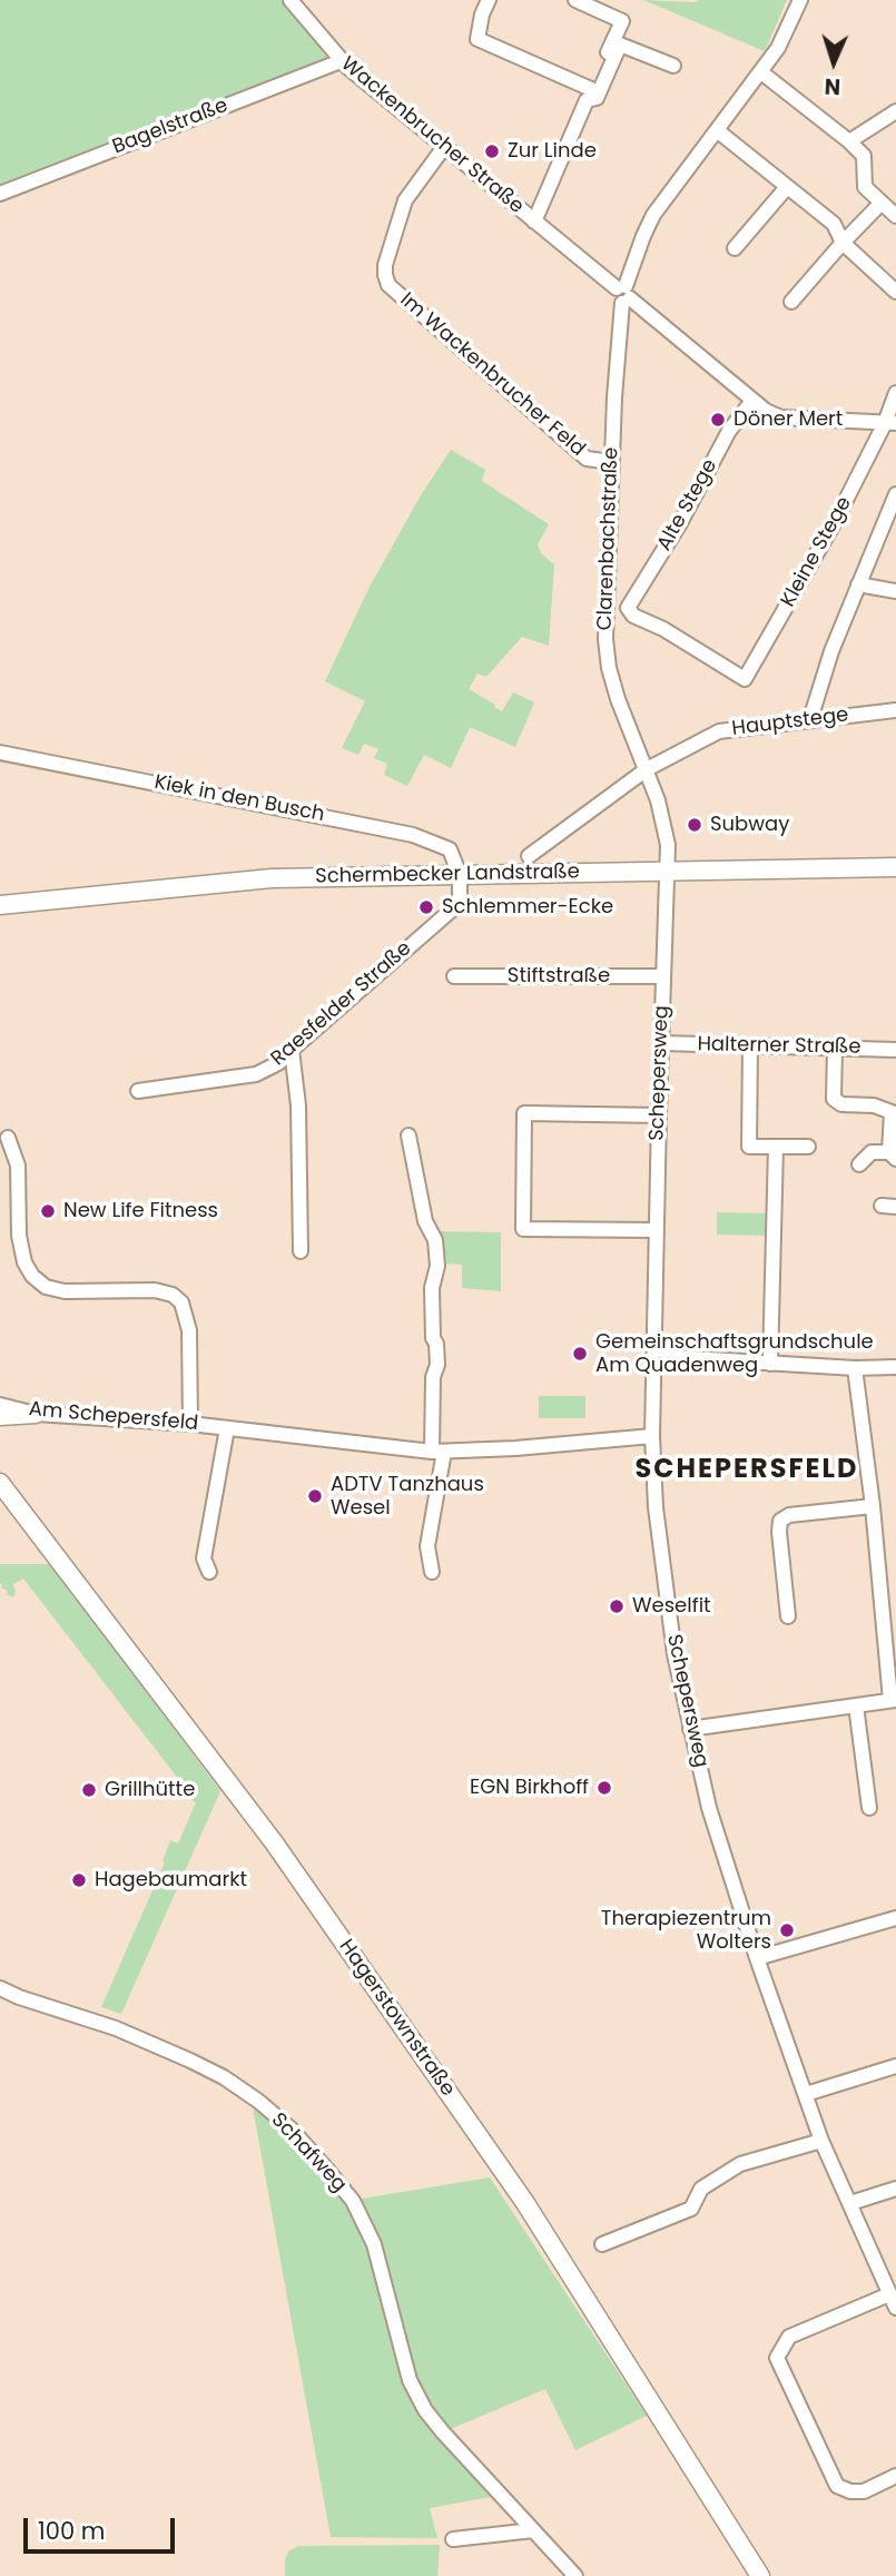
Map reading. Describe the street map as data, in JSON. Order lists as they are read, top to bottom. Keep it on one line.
{"streets":{"main road":["Schermbecker Landstraße","Hagerstownstraße"],"street":["Bagelstraße","Wackenbrucher Straße","Im Wackenbrucher Feld","Alte Stege","Clarenbachstraße","Kleine Stege","Hauptstege","Kiek in den Busch","Stiftstraße","Raesfelder Straße","Halterner Straße","Schepersweg","Am Schepersfeld","Schafweg"]},"crossings":[["Bagelstraße","Wackenbrucher Straße"],["Wackenbrucher Straße","Im Wackenbrucher Feld"],["Wackenbrucher Straße","Alte Stege"],["Wackenbrucher Straße","Clarenbachstraße"],["Wackenbrucher Straße","Kleine Stege"],["Im Wackenbrucher Feld","Clarenbachstraße"],["Alte Stege","Kleine Stege"],["Clarenbachstraße","Hauptstege"],["Clarenbachstraße","Schermbecker Landstraße"],["Clarenbachstraße","Schepersweg"],["Kiek in den Busch","Schermbecker Landstraße"],["Kiek in den Busch","Raesfelder Straße"],["Schermbecker Landstraße","Raesfelder Straße"],["Schermbecker Landstraße","Schepersweg"],["Stiftstraße","Schepersweg"],["Halterner Straße","Schepersweg"],["Schepersweg","Am Schepersfeld"]],"districts":["SCHEPERSFELD"],"places":["Zur Linde","Döner Mert","Subway","Schlemmer-Ecke","New Life Fitness","Gemeinschaftsgrundschule Am Quadenweg","ADTV Tanzhaus Wesel","Weselfit","EGN Birkhoff","Grillhütte","Hagebaumarkt","Therapiezentrum Wolters"],"scale_bar":"100 m","north":"bottom"}
